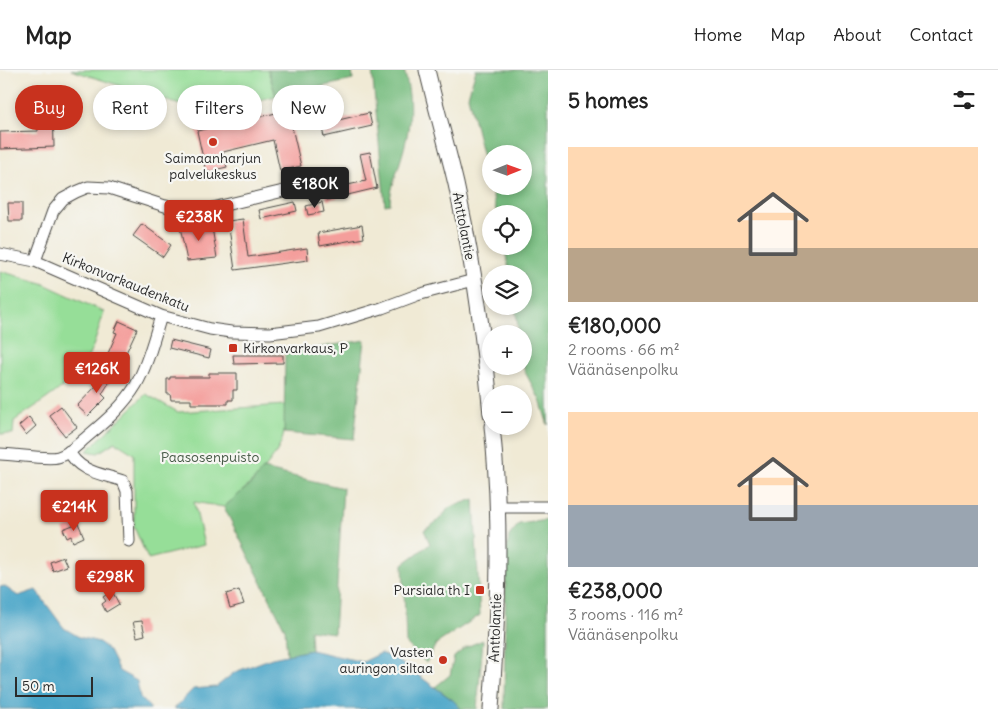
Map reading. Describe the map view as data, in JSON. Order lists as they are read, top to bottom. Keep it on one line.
{"streets":{"main road":["Anttolantie"],"street":["Kirkonvarkaudenkatu"]},"crossings":[["Anttolantie","Kirkonvarkaudenkatu"]],"parks":["Paasosenpuisto"],"places":{"other":["Saimaanharjun palvelukeskus","Vasten auringon siltaa"],"transit":["Kirkonvarkaus, P","Pursiala th I"]},"scale_bar":"50 m","north":"right","page":{"header":"Map","nav":["Home","Map","About","Contact"],"heading":"5 homes","chip":["Buy","Rent","Filters","New"],"list":[{"name":"€180,000","note":"2 rooms · 66 m² · Väänäsenpolku"},{"name":"€238,000","note":"3 rooms · 116 m² · Väänäsenpolku"}],"map_buttons":["+","−"],"price":["€180K","€238K","€126K","€214K","€298K"],"scale":"50 m"}}
